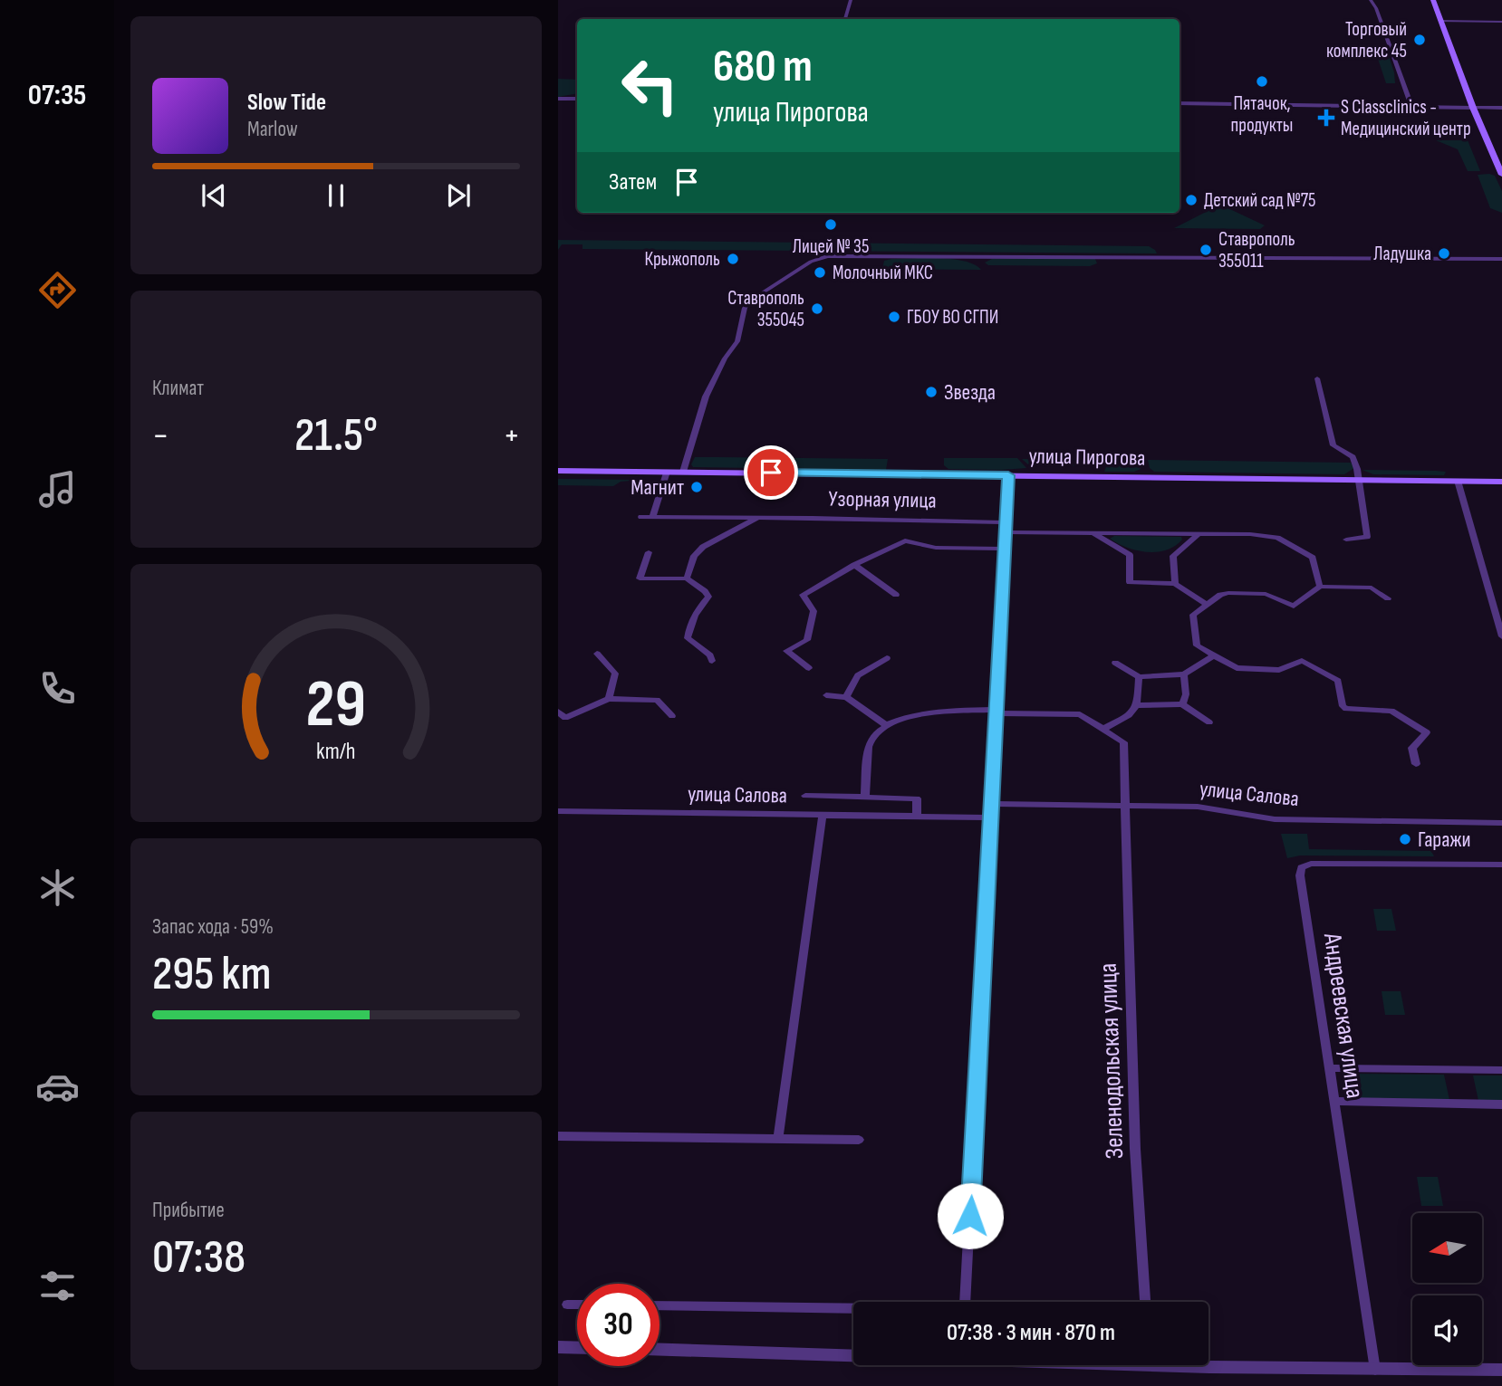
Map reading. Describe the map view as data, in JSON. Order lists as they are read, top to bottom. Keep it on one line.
{"streets":{"main road":["улица Пирогова"],"street":["Узорная улица","улица Салова","Андреевская улица","Зеленодольская улица"]},"crossings":[["улица Салова","Зеленодольская улица"]],"places":{"other":["Торговый комплекс 45","Пятачок, продукты","Детский сад №75","Лицей № 35","Ставрополь 355011","Ладушка","Крыжополь","Молочный МКС","Ставрополь 355045","ГБОУ ВО СГПИ","Звезда","Магнит","Гаражи"],"health":["S Classclinics - Медицинский центр"]},"north":"left","page":{"tabs":"07:35","turn":["680 m","улица Пирогова"],"song":["Slow Tide","Marlow"],"then":"Затем","tile":["Климат",["Запас хода · 59%","295 km"],["Прибытие","07:38"]],"heat":["−","21.5°","+"],"limit":"30","trip":"07:38 · 3 мин · 870 m","gauge":["29","km/h"]}}
